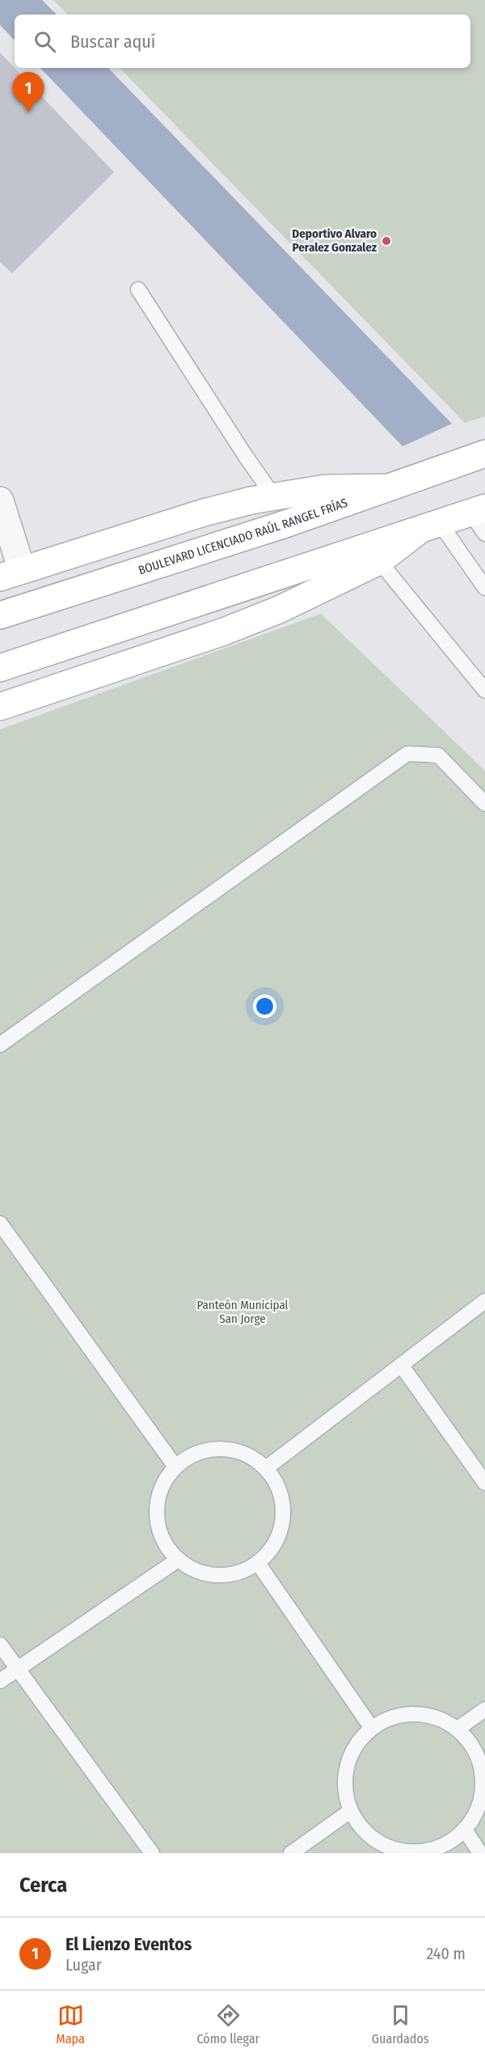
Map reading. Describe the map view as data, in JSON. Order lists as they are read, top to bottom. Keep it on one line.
{"streets":{"main road":["BOULEVARD LICENCIADO RAÚL RANGEL FRÍAS"]},"parks":["Panteón Municipal San Jorge"],"places":["Deportivo Alvaro Peralez Gonzalez"],"page":{"search":"Buscar aquí","pins":"1","heading":"Cerca","list":[{"mark":"1","name":"El Lienzo Eventos","note":"Lugar","value":"240 m"}],"nav":["Mapa","Cómo llegar","Guardados"]}}
